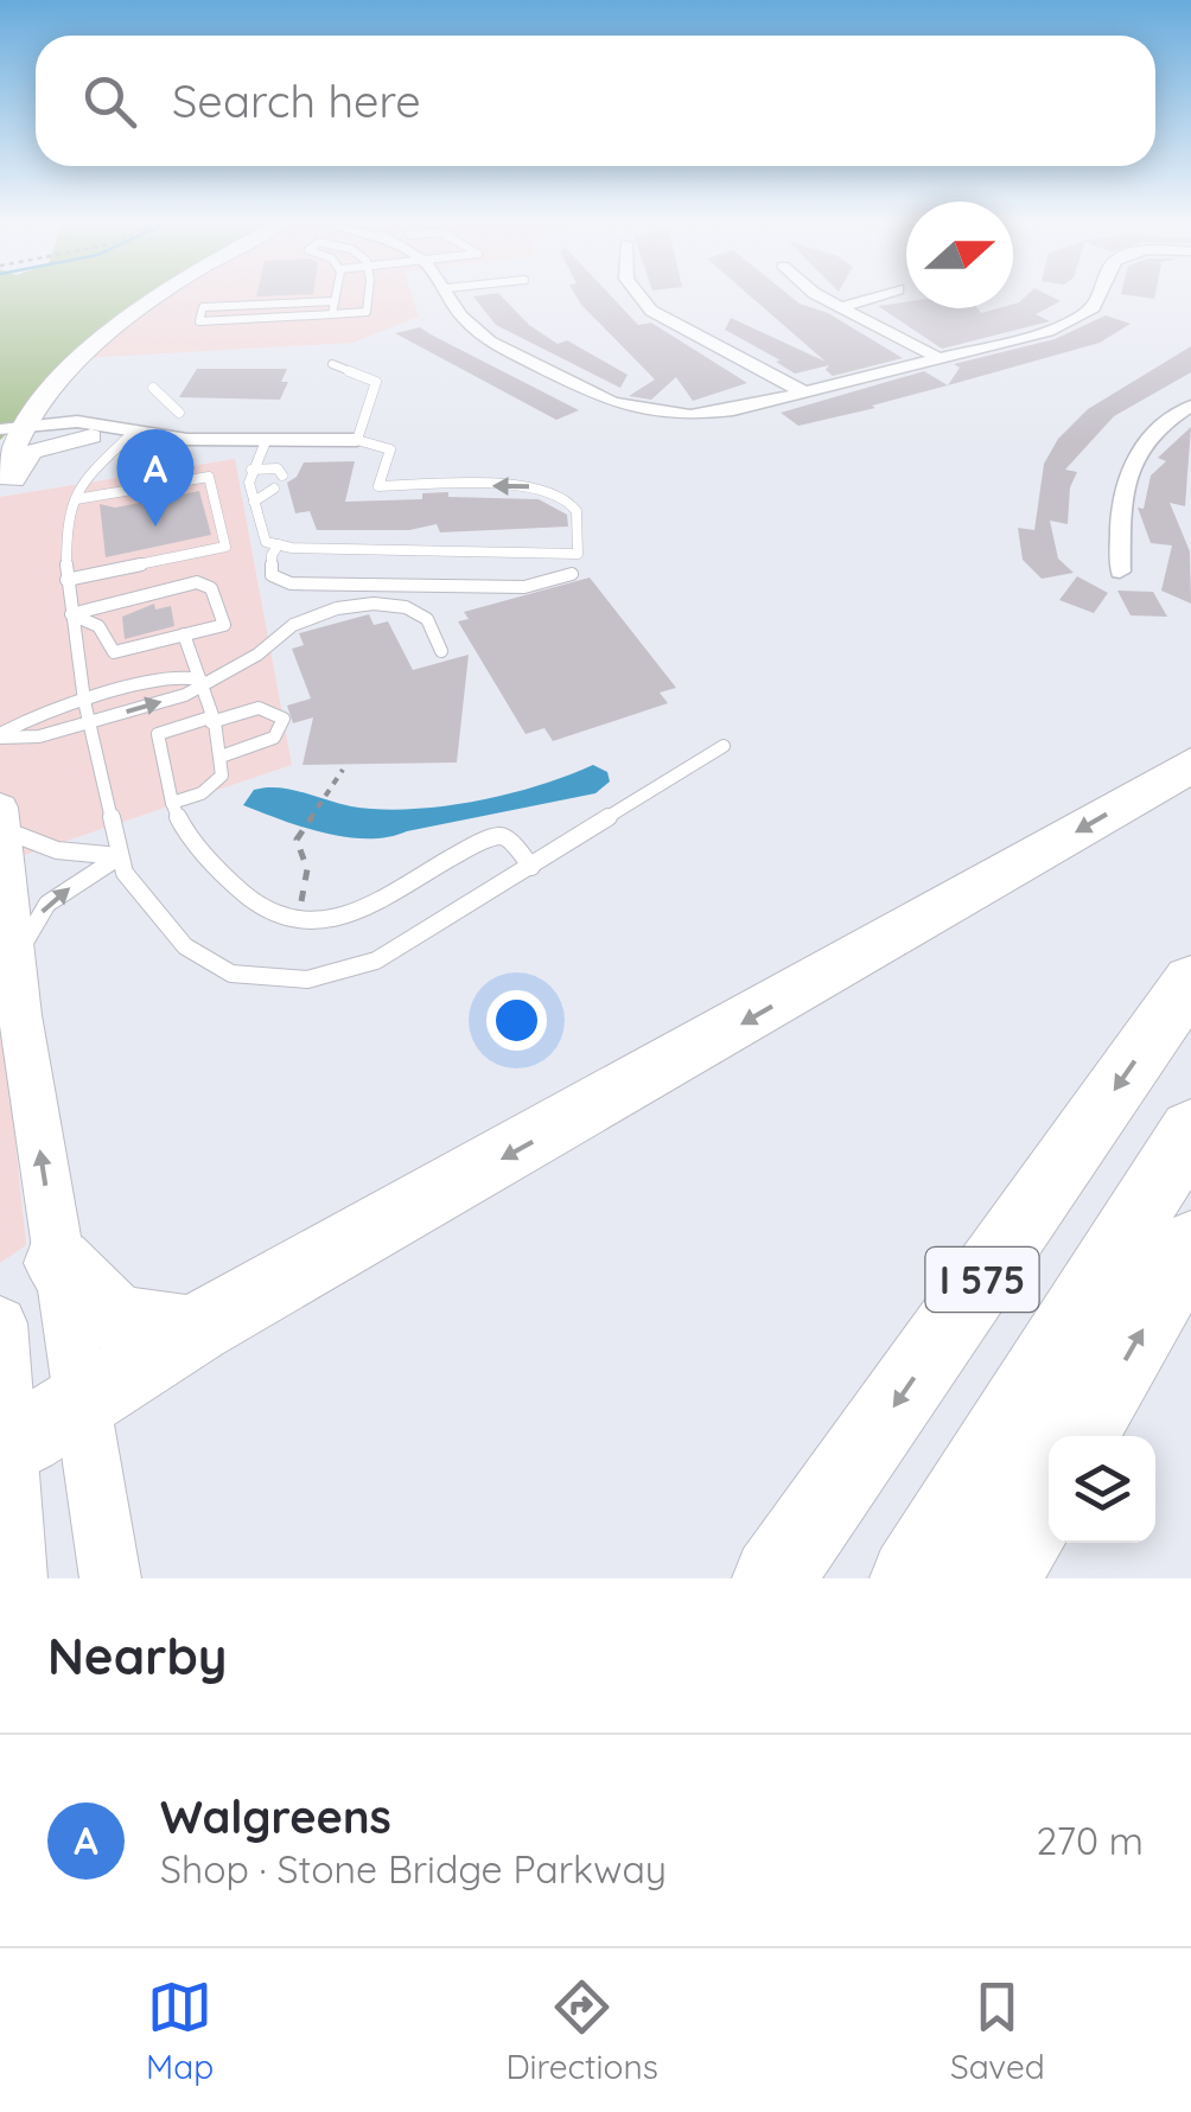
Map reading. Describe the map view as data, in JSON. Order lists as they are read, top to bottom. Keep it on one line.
{"streets":{"highway":["I 575"]},"north":"right","page":{"search":"Search here","pins":"A","heading":"Nearby","list":[{"mark":"A","name":"Walgreens","note":"Shop · Stone Bridge Parkway","value":"270 m"}],"nav":["Map","Directions","Saved"]}}
